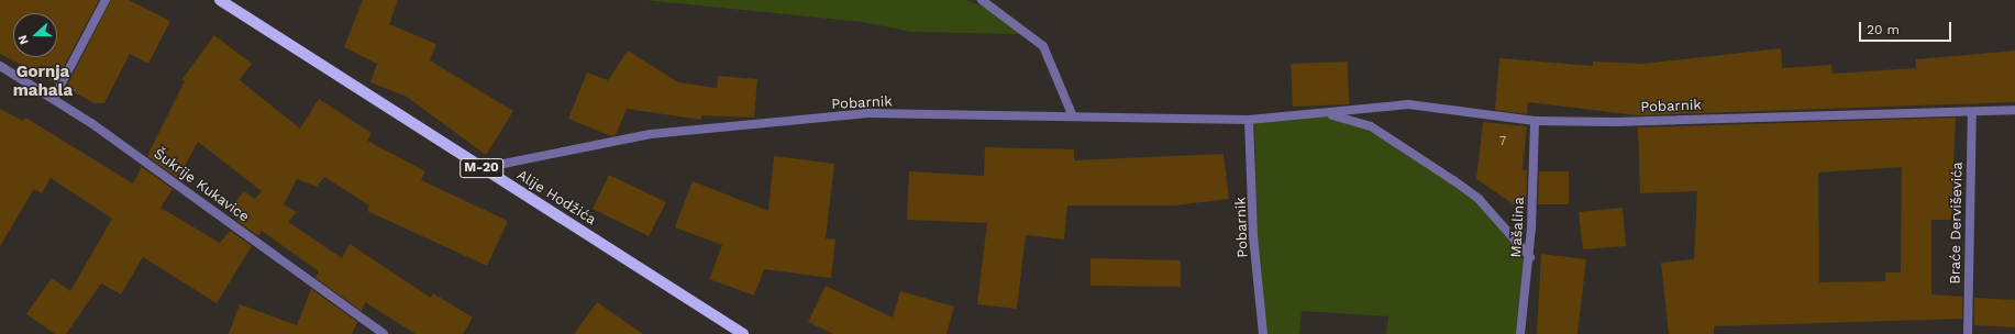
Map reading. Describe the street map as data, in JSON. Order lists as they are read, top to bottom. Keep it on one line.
{"streets":{"main road":["M-20","Alije Hodžića"],"street":["Pobarnik","Šukrije Kukavice","Braće Derviševića","Mašalina"]},"crossings":[["Pobarnik","Alije Hodžića"],["Pobarnik","Braće Derviševića"],["Pobarnik","Mašalina"]],"districts":["Gornja mahala"],"house_numbers":["7"],"scale_bar":"20 m","north":"left"}
